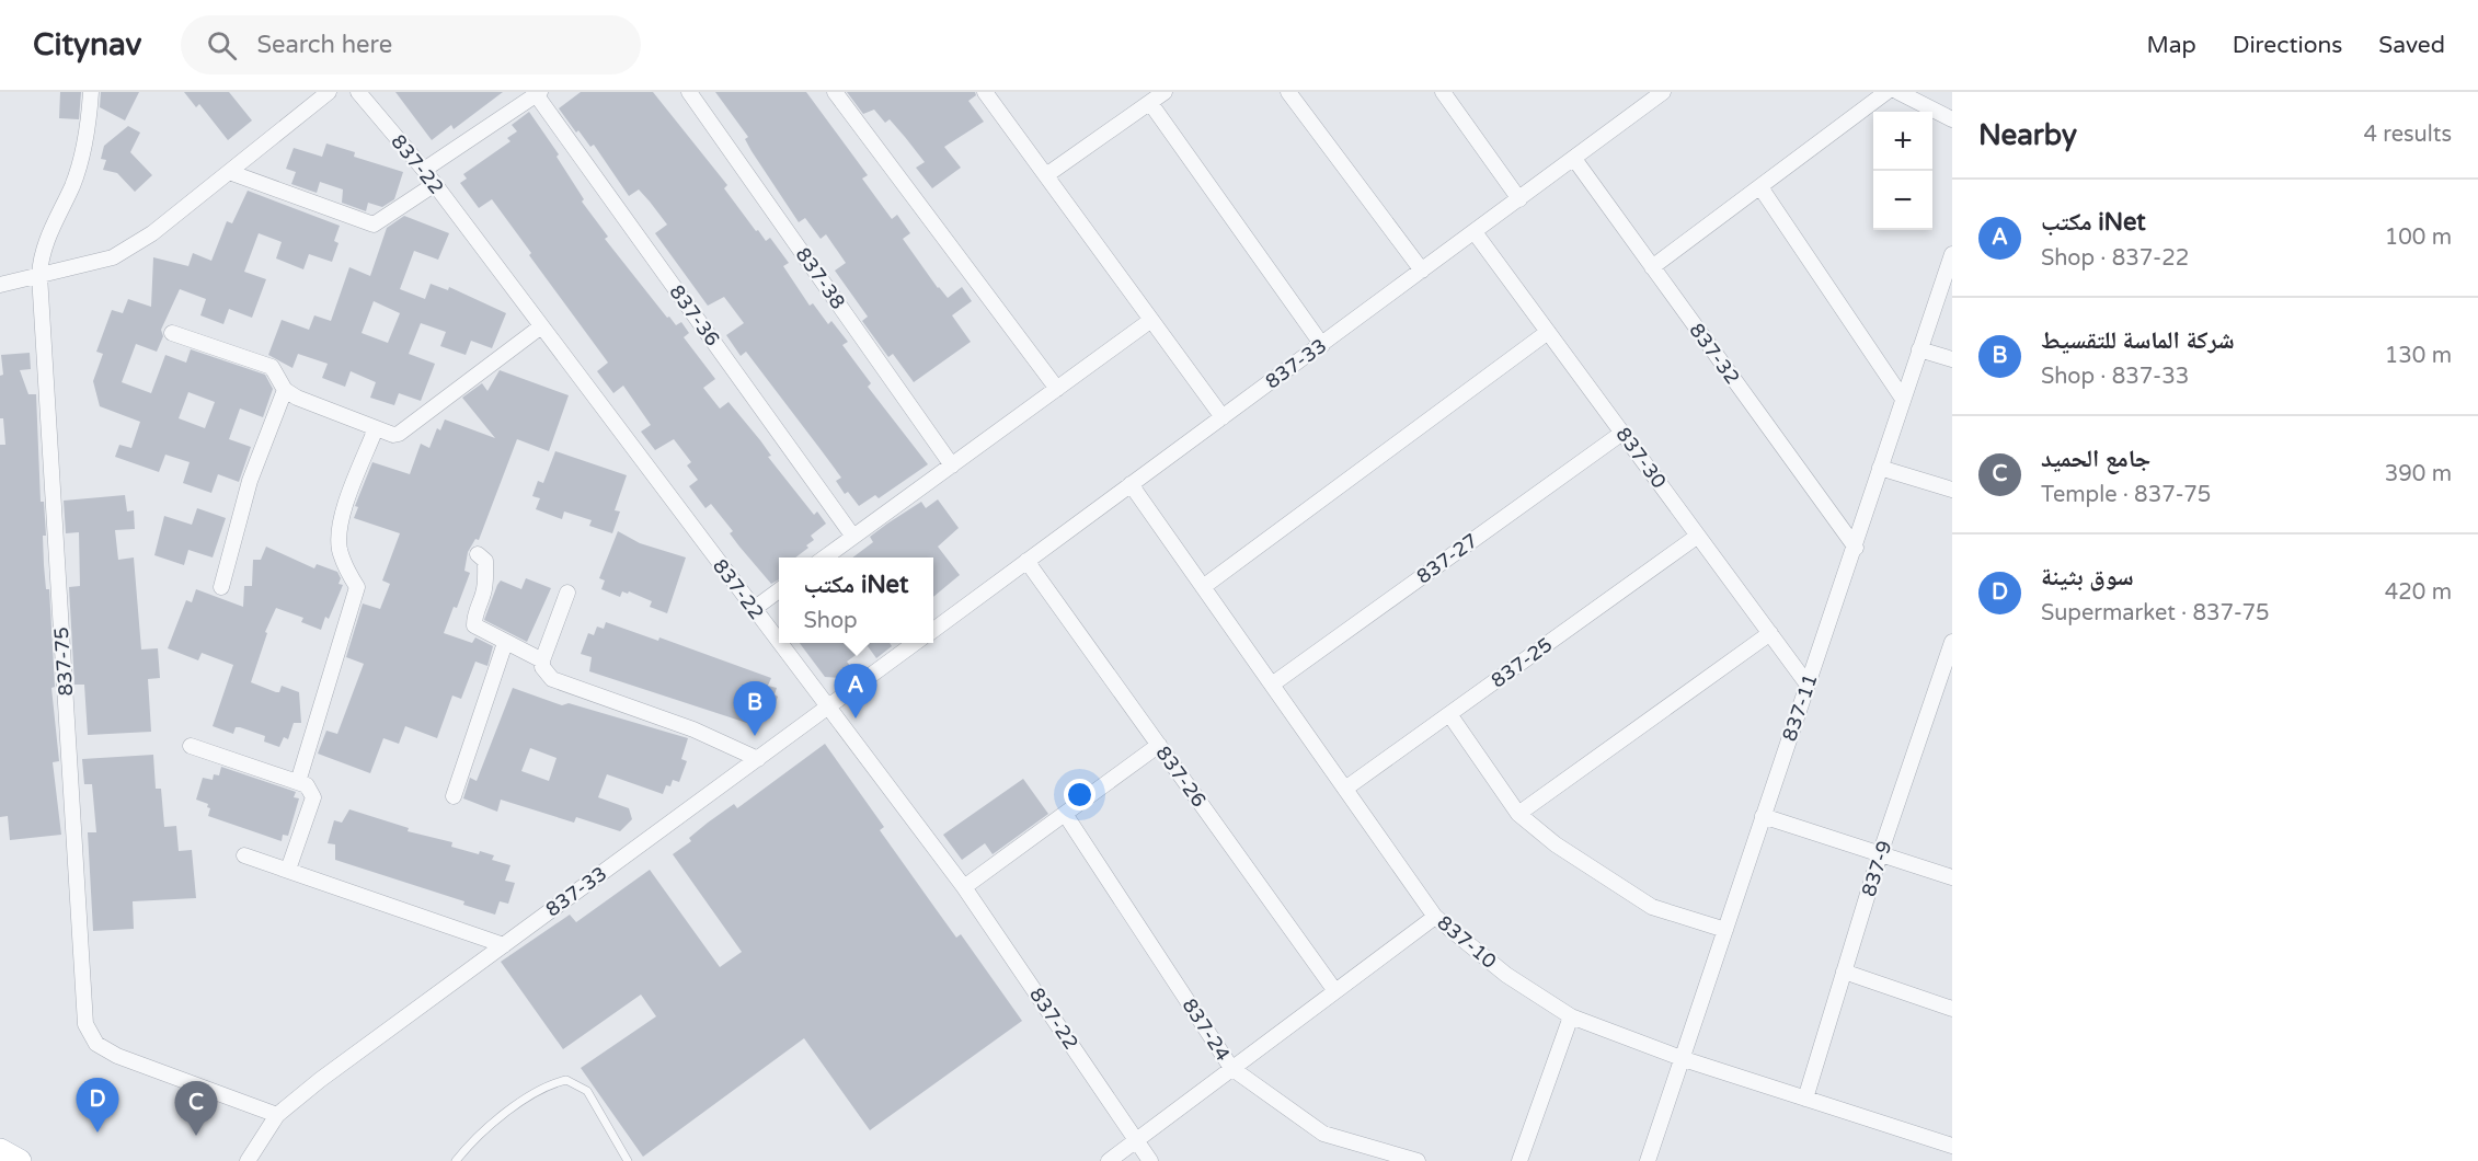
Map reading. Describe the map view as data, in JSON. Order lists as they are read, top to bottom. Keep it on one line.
{"streets":{"street":["837-22","837-38","837-36","837-32","837-33","837-30","837-27","837-75","837-25","837-11","837-26","837-9","837-10","837-24"]},"crossings":[["837-22","837-33"],["837-32","837-33"],["837-32","837-11"],["837-33","837-30"],["837-33","837-75"],["837-33","837-26"],["837-33","837-10"],["837-30","837-27"],["837-30","837-25"],["837-30","837-11"],["837-27","837-10"],["837-25","837-10"],["837-11","837-10"],["837-9","837-10"]],"page":{"header":"Citynav","search":"Search here","nav":["Map","Directions","Saved"],"heading":["Nearby","4 results"],"map_buttons":["+","−"],"list":[{"mark":"A","name":"مكتب iNet","note":"Shop · 837-22","value":"100 m"},{"mark":"B","name":"شركة الماسة للتقسيط","note":"Shop · 837-33","value":"130 m"},{"mark":"C","name":"جامع الحميد","note":"Temple · 837-75","value":"390 m"},{"mark":"D","name":"سوق بثينة","note":"Supermarket · 837-75","value":"420 m"}],"popup":["مكتب iNet","Shop"],"pins":["A","B","D","C"]}}
